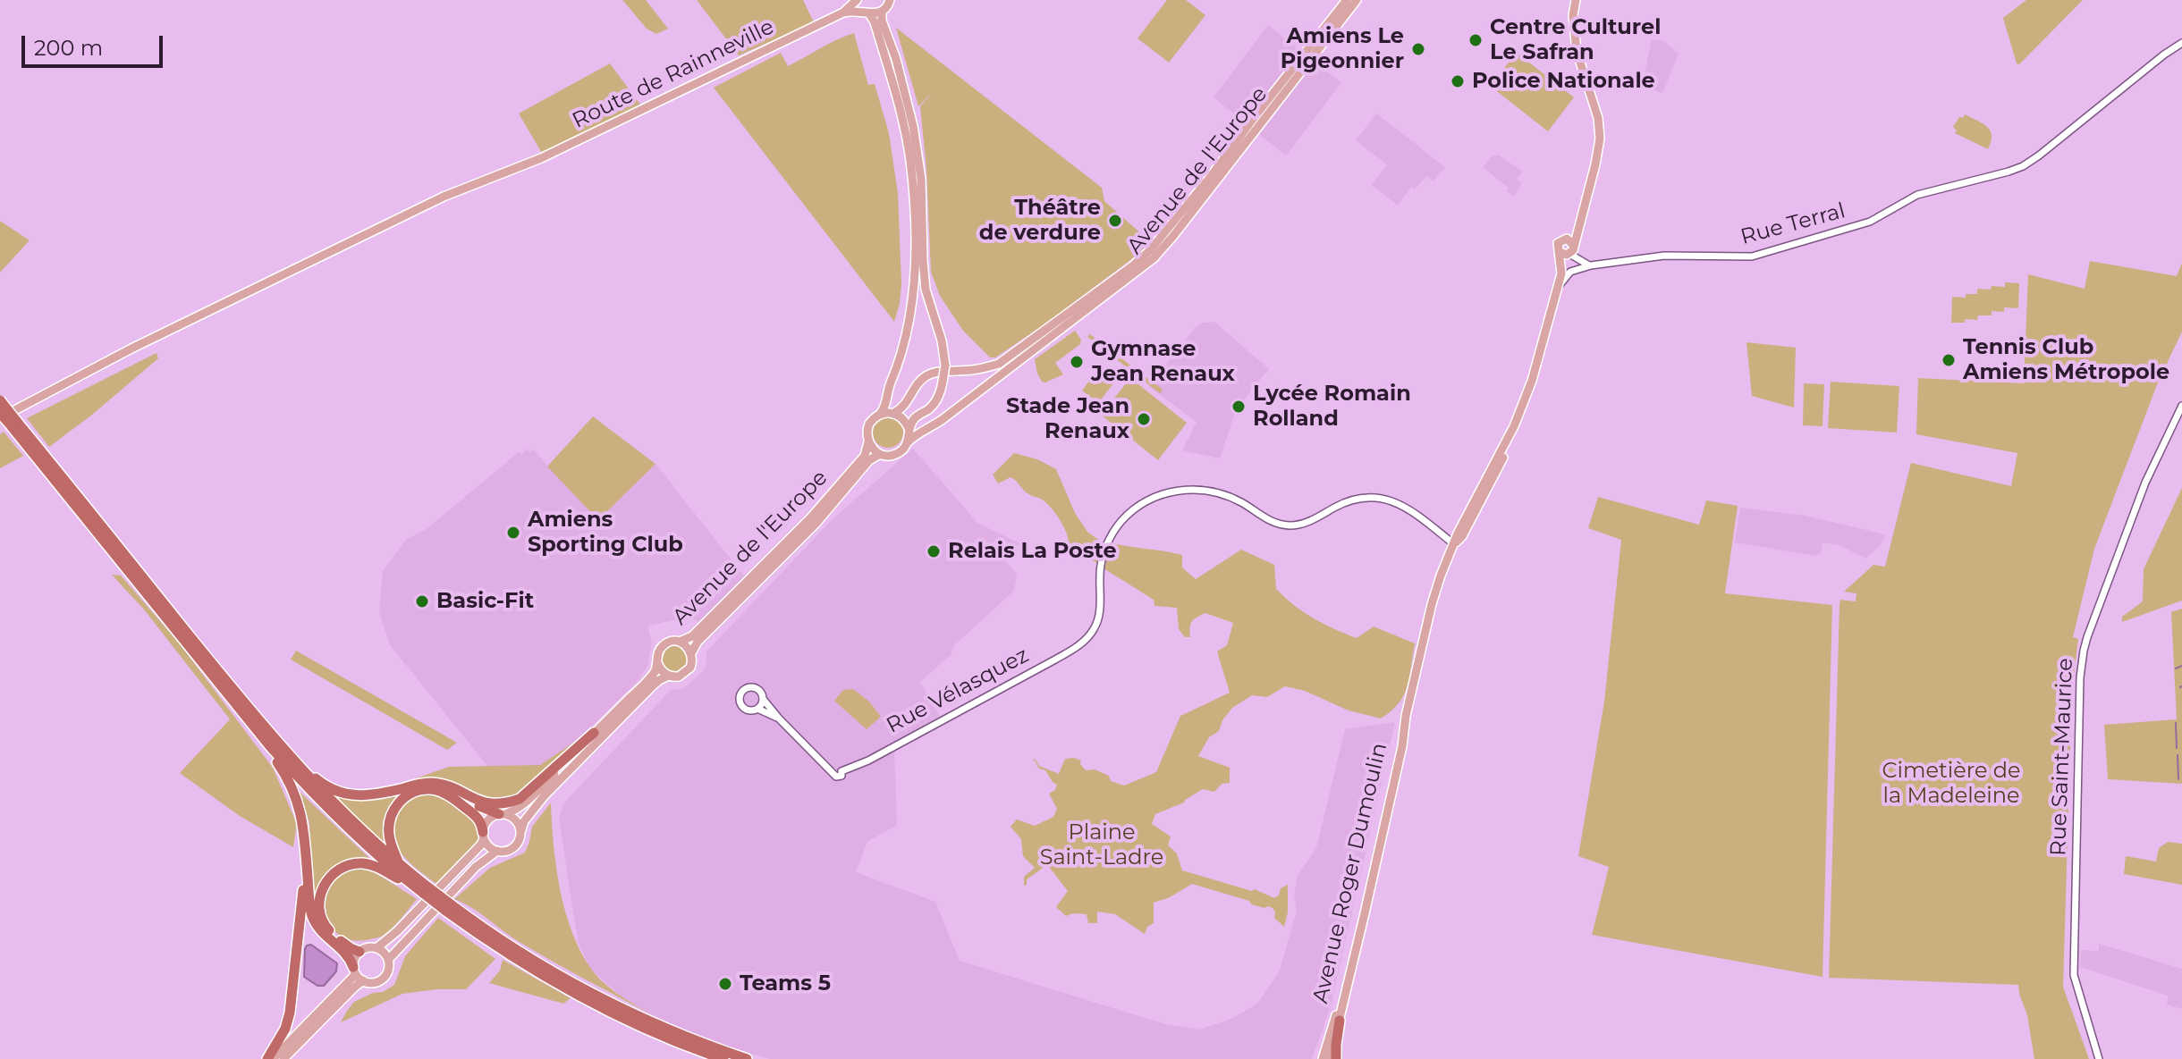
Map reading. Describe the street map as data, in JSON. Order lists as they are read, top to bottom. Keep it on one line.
{"streets":{"main road":["Route de Rainneville","Avenue de l'Europe","Avenue Roger Dumoulin"],"street":["Rue Terral","Rue Vélasquez","Rue Saint-Maurice"]},"parks":["Cimetière de la Madeleine","Plaine Saint-Ladre"],"places":["Centre Culturel Le Safran","Amiens Le Pigeonnier","Police Nationale","Théâtre de verdure","Tennis Club Amiens Métropole","Gymnase Jean Renaux","Lycée Romain Rolland","Stade Jean Renaux","Amiens Sporting Club","Relais La Poste","Basic-Fit","Teams 5"],"scale_bar":"200 m"}
